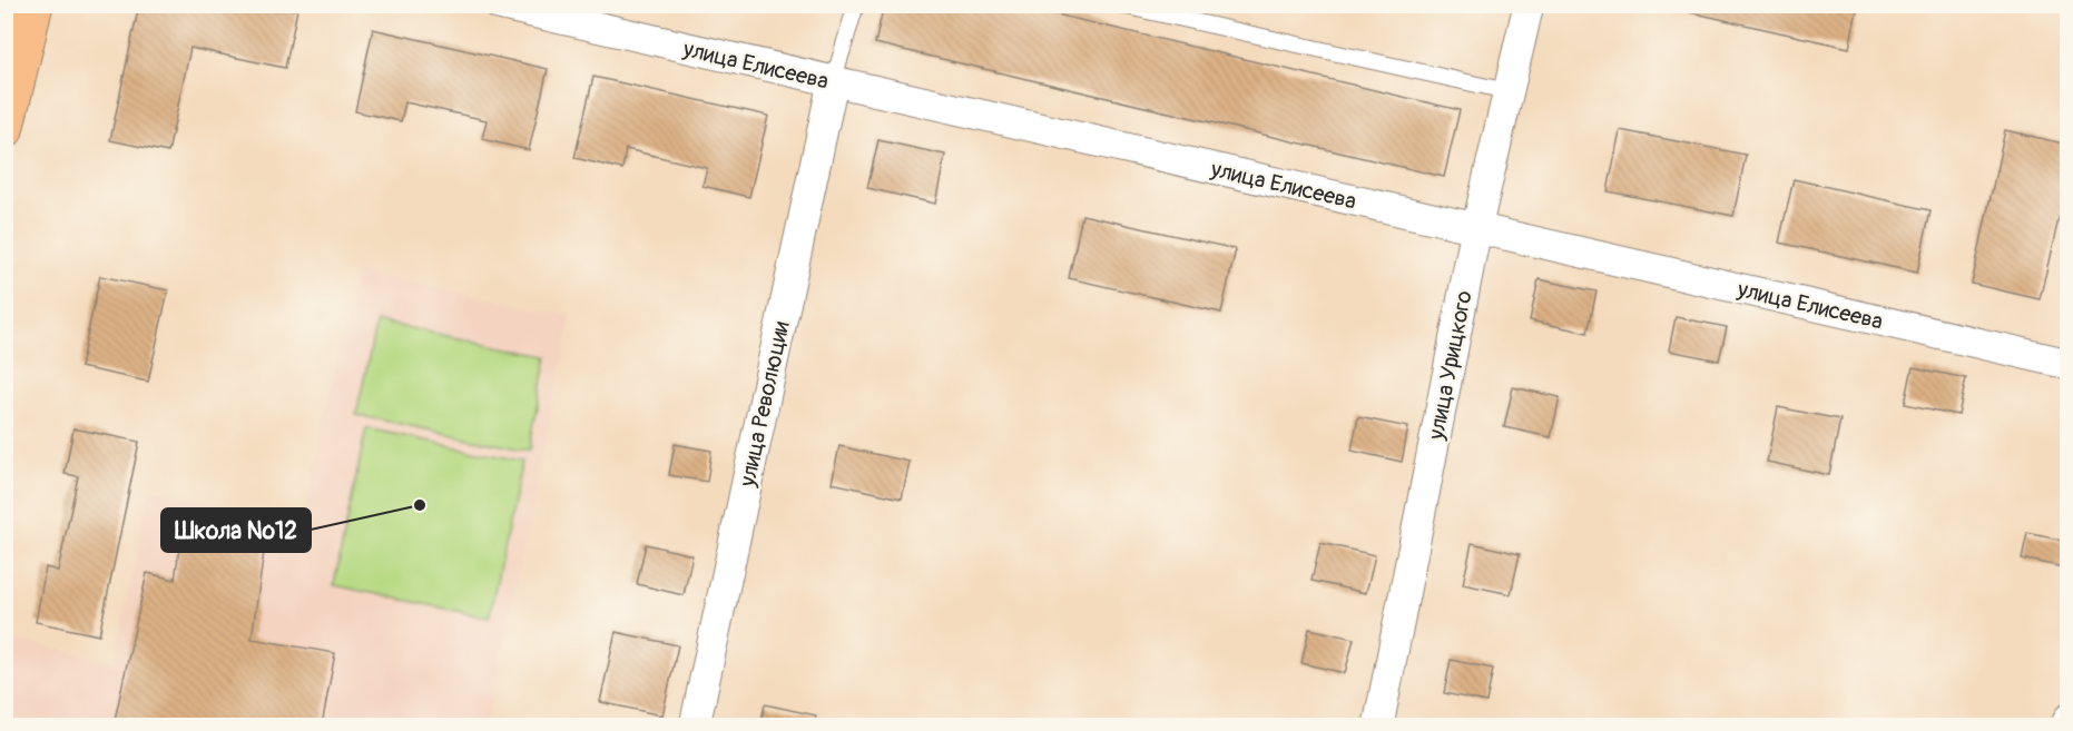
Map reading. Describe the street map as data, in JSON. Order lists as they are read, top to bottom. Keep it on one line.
{"streets":{"street":["улица Елисеева","улица Урицкого","улица Революции"]},"crossings":[["улица Елисеева","улица Урицкого"],["улица Елисеева","улица Революции"]],"places":["Школа №12"]}
